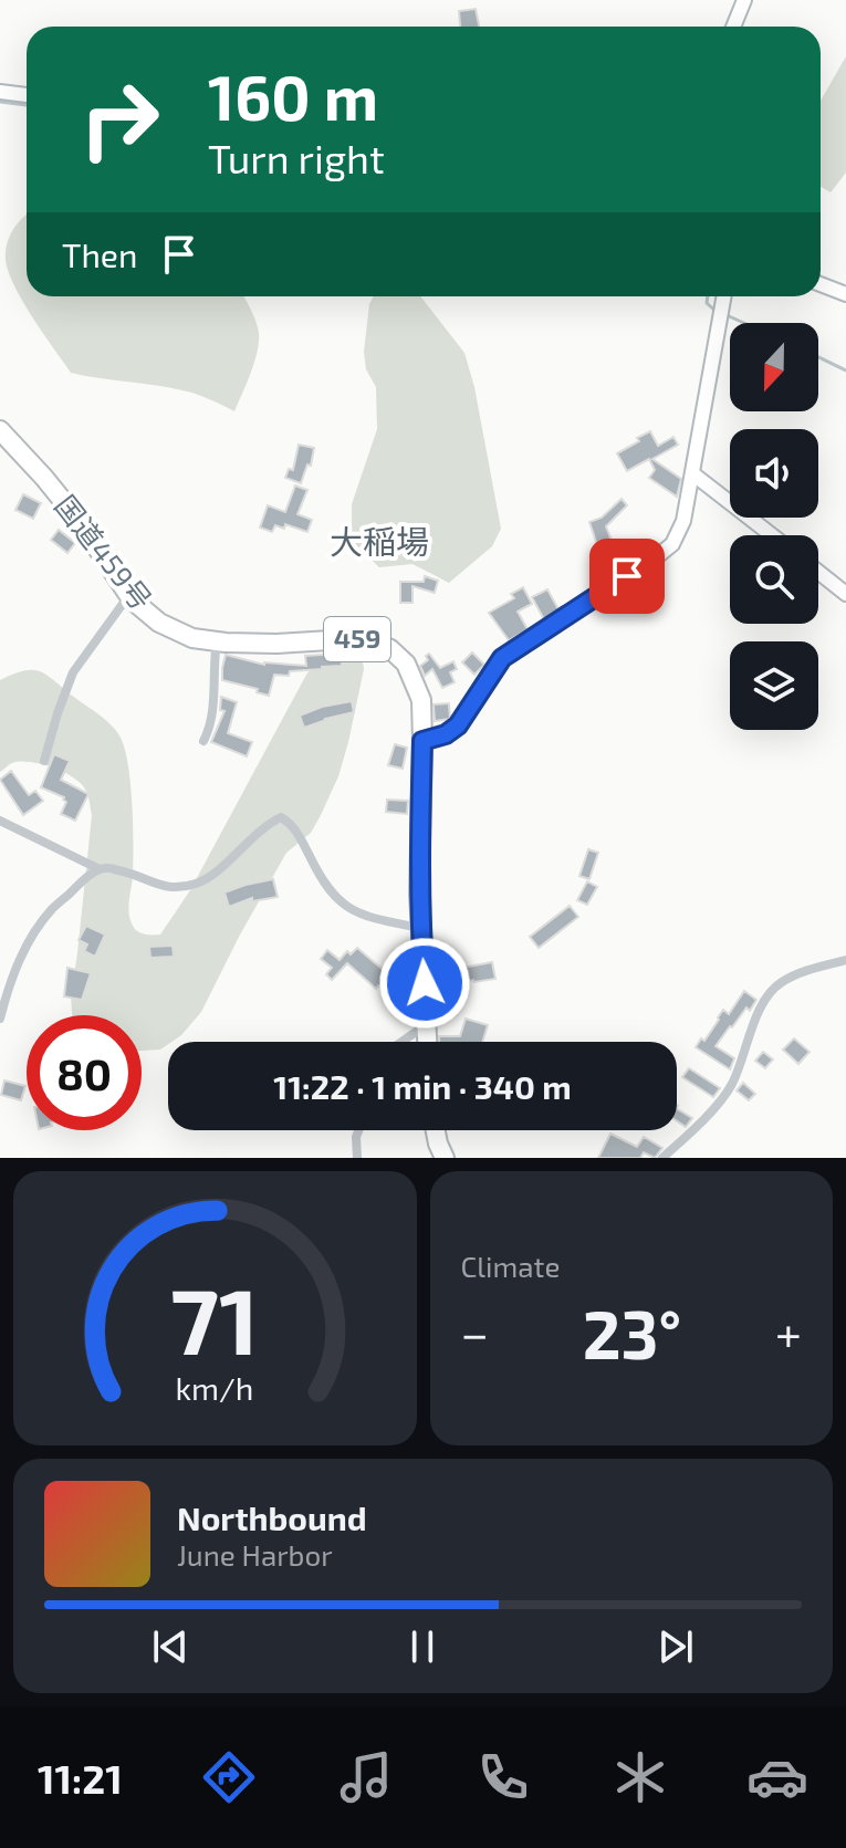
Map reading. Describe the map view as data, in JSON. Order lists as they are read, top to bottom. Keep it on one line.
{"streets":{"highway":["国道459号","459"]},"districts":["大稲場"],"north":"bottom","page":{"turn":["160 m","Turn right"],"then":"Then","limit":"80","trip":"11:22 · 1 min · 340 m","tile":"Climate","heat":["−","23°","+"],"song":["Northbound","June Harbor"],"tabs":"11:21","gauge":["71","km/h"]}}
